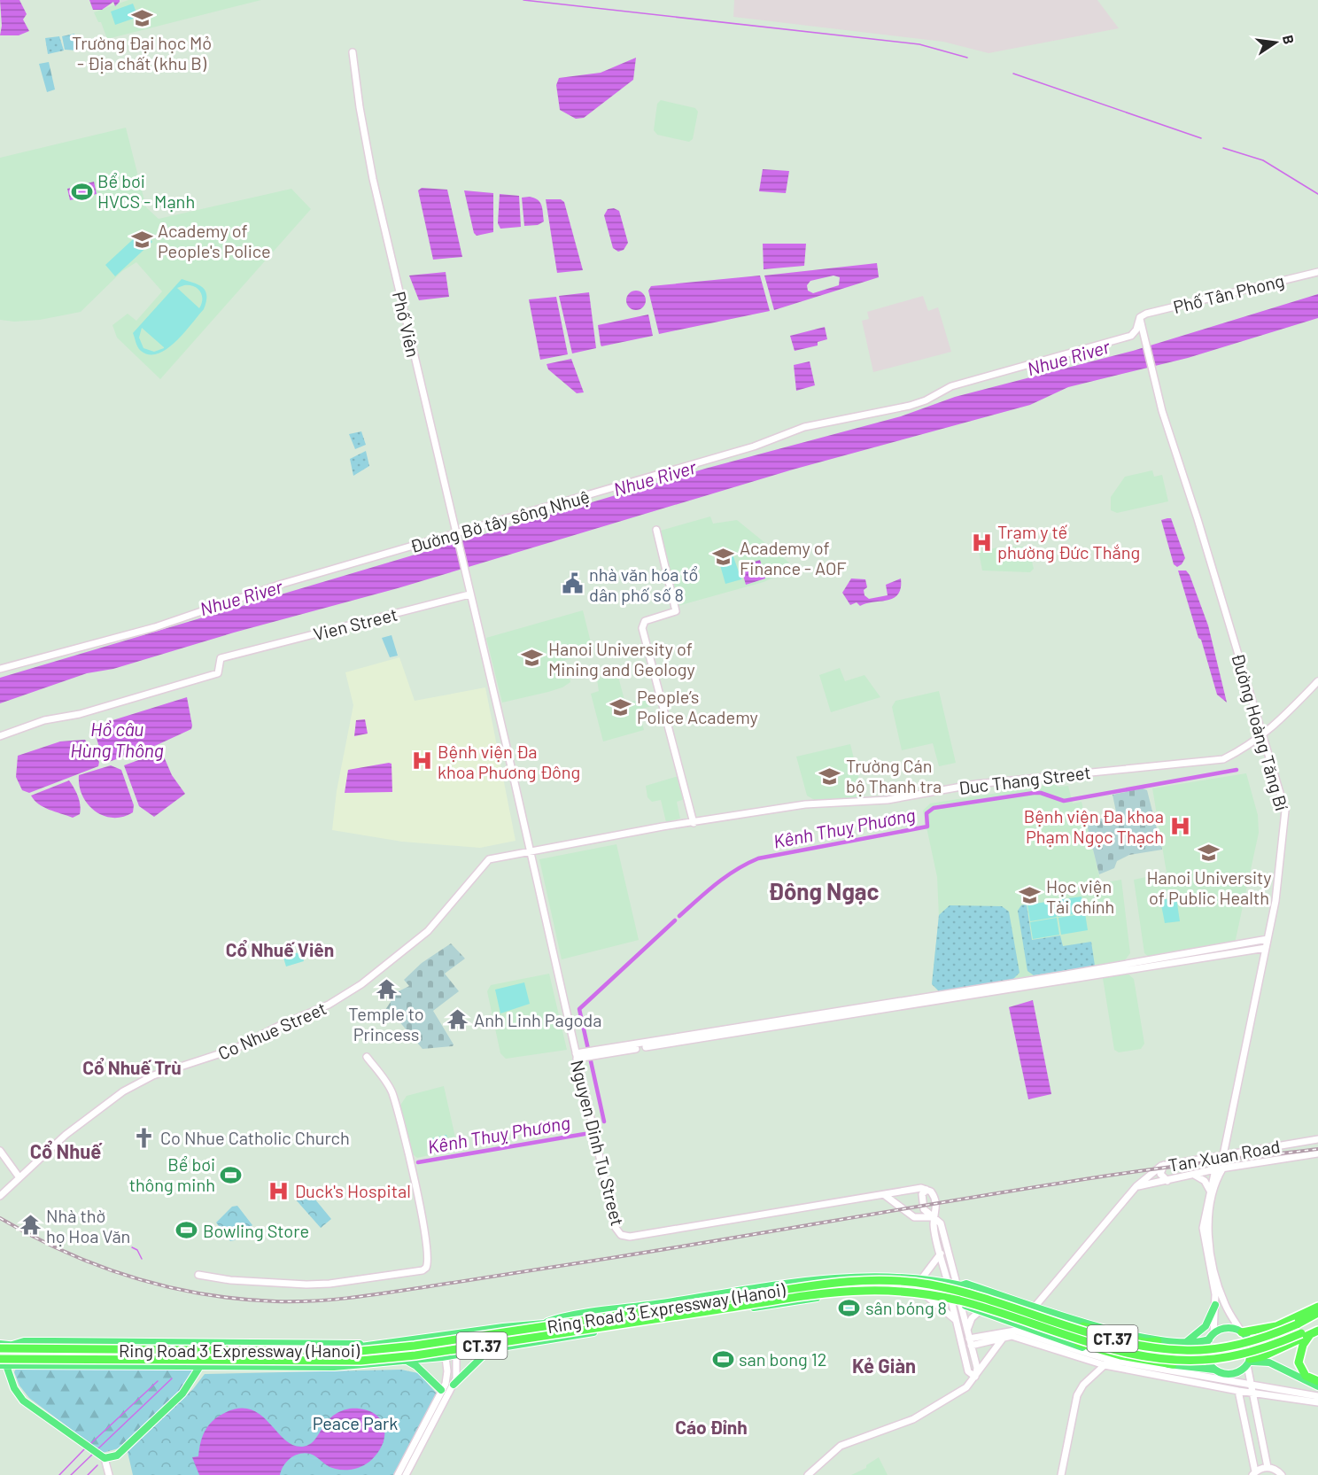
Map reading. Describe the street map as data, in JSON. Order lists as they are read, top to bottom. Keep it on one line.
{"streets":{"highway":["Ring Road 3 Expressway (Hanoi)","CT.37"],"street":["Phố Tân Phong","Phố Viên","Đường Bờ tây sông Nhuệ","Vien Street","Đường Hoàng Tăng Bí","Duc Thang Street","Co Nhue Street","Nguyen Dinh Tu Street","Tan Xuan Road"]},"crossings":[["Phố Tân Phong","Đường Bờ tây sông Nhuệ"],["Phố Tân Phong","Đường Hoàng Tăng Bí"],["Phố Viên","Đường Bờ tây sông Nhuệ"],["Phố Viên","Vien Street"],["Đường Bờ tây sông Nhuệ","Đường Hoàng Tăng Bí"],["Đường Hoàng Tăng Bí","Duc Thang Street"],["Đường Hoàng Tăng Bí","Tan Xuan Road"],["Duc Thang Street","Co Nhue Street"],["Duc Thang Street","Nguyen Dinh Tu Street"],["Co Nhue Street","Nguyen Dinh Tu Street"]],"districts":["Đông Ngạc","Cổ Nhuế Viên","Cổ Nhuế Trù","Cổ Nhuế","Kẻ Giàn","Cáo Đỉnh"],"water":["Nhue River","Hồ câu Hùng Thông","Kênh Thuỵ Phương"],"parks":["Peace Park"],"places":{"school or university":["Trường Đại học Mỏ - Địa chất (khu B)","Academy of People's Police","Academy of Finance - AOF","Hanoi University of Mining and Geology","People’s Police Academy","Trường Cán bộ Thanh tra","Hanoi University of Public Health","Học viện Tài chính"],"sports":["Bể bơi HVCS - Mạnh","Bể bơi thông minh","Bowling Store","sân bóng 8","san bong 12"],"hospital":["Trạm y tế phường Đức Thắng","Bệnh viện Đa khoa Phương Đông","Bệnh viện Đa khoa Phạm Ngọc Thạch","Duck's Hospital"],"public building":["nhà văn hóa tổ dân phố số 8"],"temple":["Temple to Princess","Anh Linh Pagoda","Nhà thờ họ Hoa Văn"],"church":["Co Nhue Catholic Church"]},"north":"right"}
